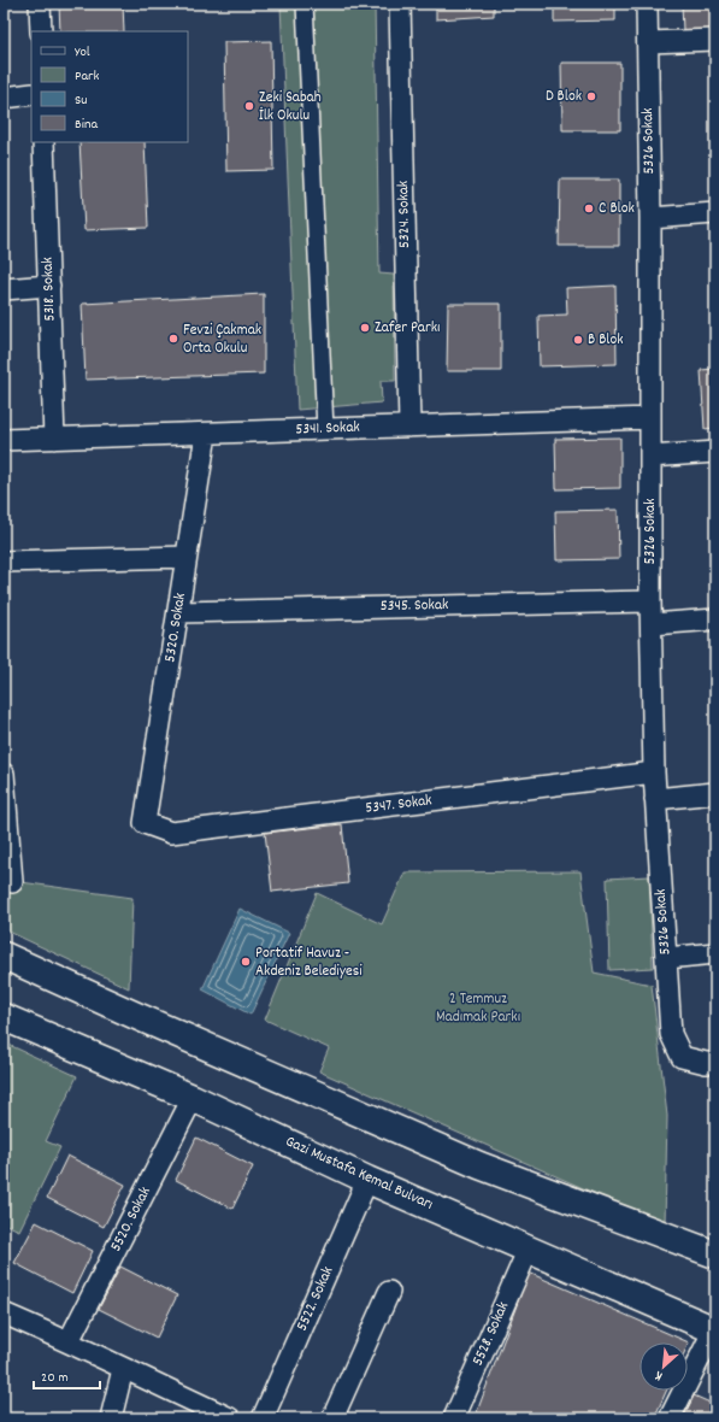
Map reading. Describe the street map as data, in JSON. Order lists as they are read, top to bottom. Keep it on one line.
{"streets":{"highway":["Gazi Mustafa Kemal Bulvarı"],"street":["5326 Sokak","5324. Sokak","5318. Sokak","5341. Sokak","5345. Sokak","5320. Sokak","5347. Sokak","5520. Sokak","5522. Sokak","5528. Sokak"]},"crossings":[["5326 Sokak","5341. Sokak"],["5326 Sokak","5345. Sokak"],["5326 Sokak","5347. Sokak"],["5324. Sokak","5341. Sokak"],["5318. Sokak","5341. Sokak"],["5341. Sokak","5320. Sokak"],["5345. Sokak","5320. Sokak"],["5320. Sokak","5347. Sokak"],["Gazi Mustafa Kemal Bulvarı","5520. Sokak"],["Gazi Mustafa Kemal Bulvarı","5522. Sokak"],["Gazi Mustafa Kemal Bulvarı","5528. Sokak"]],"parks":["2 Temmuz Madımak Parkı"],"places":["D Blok","Zeki Sabah İlk Okulu","C Blok","Zafer Parkı","Fevzi Çakmak Orta Okulu","B Blok","Portatif Havuz - Akdeniz Belediyesi"],"legend":["Yol","Park","Su","Bina"],"scale_bar":"20 m","north":"bottom left"}
